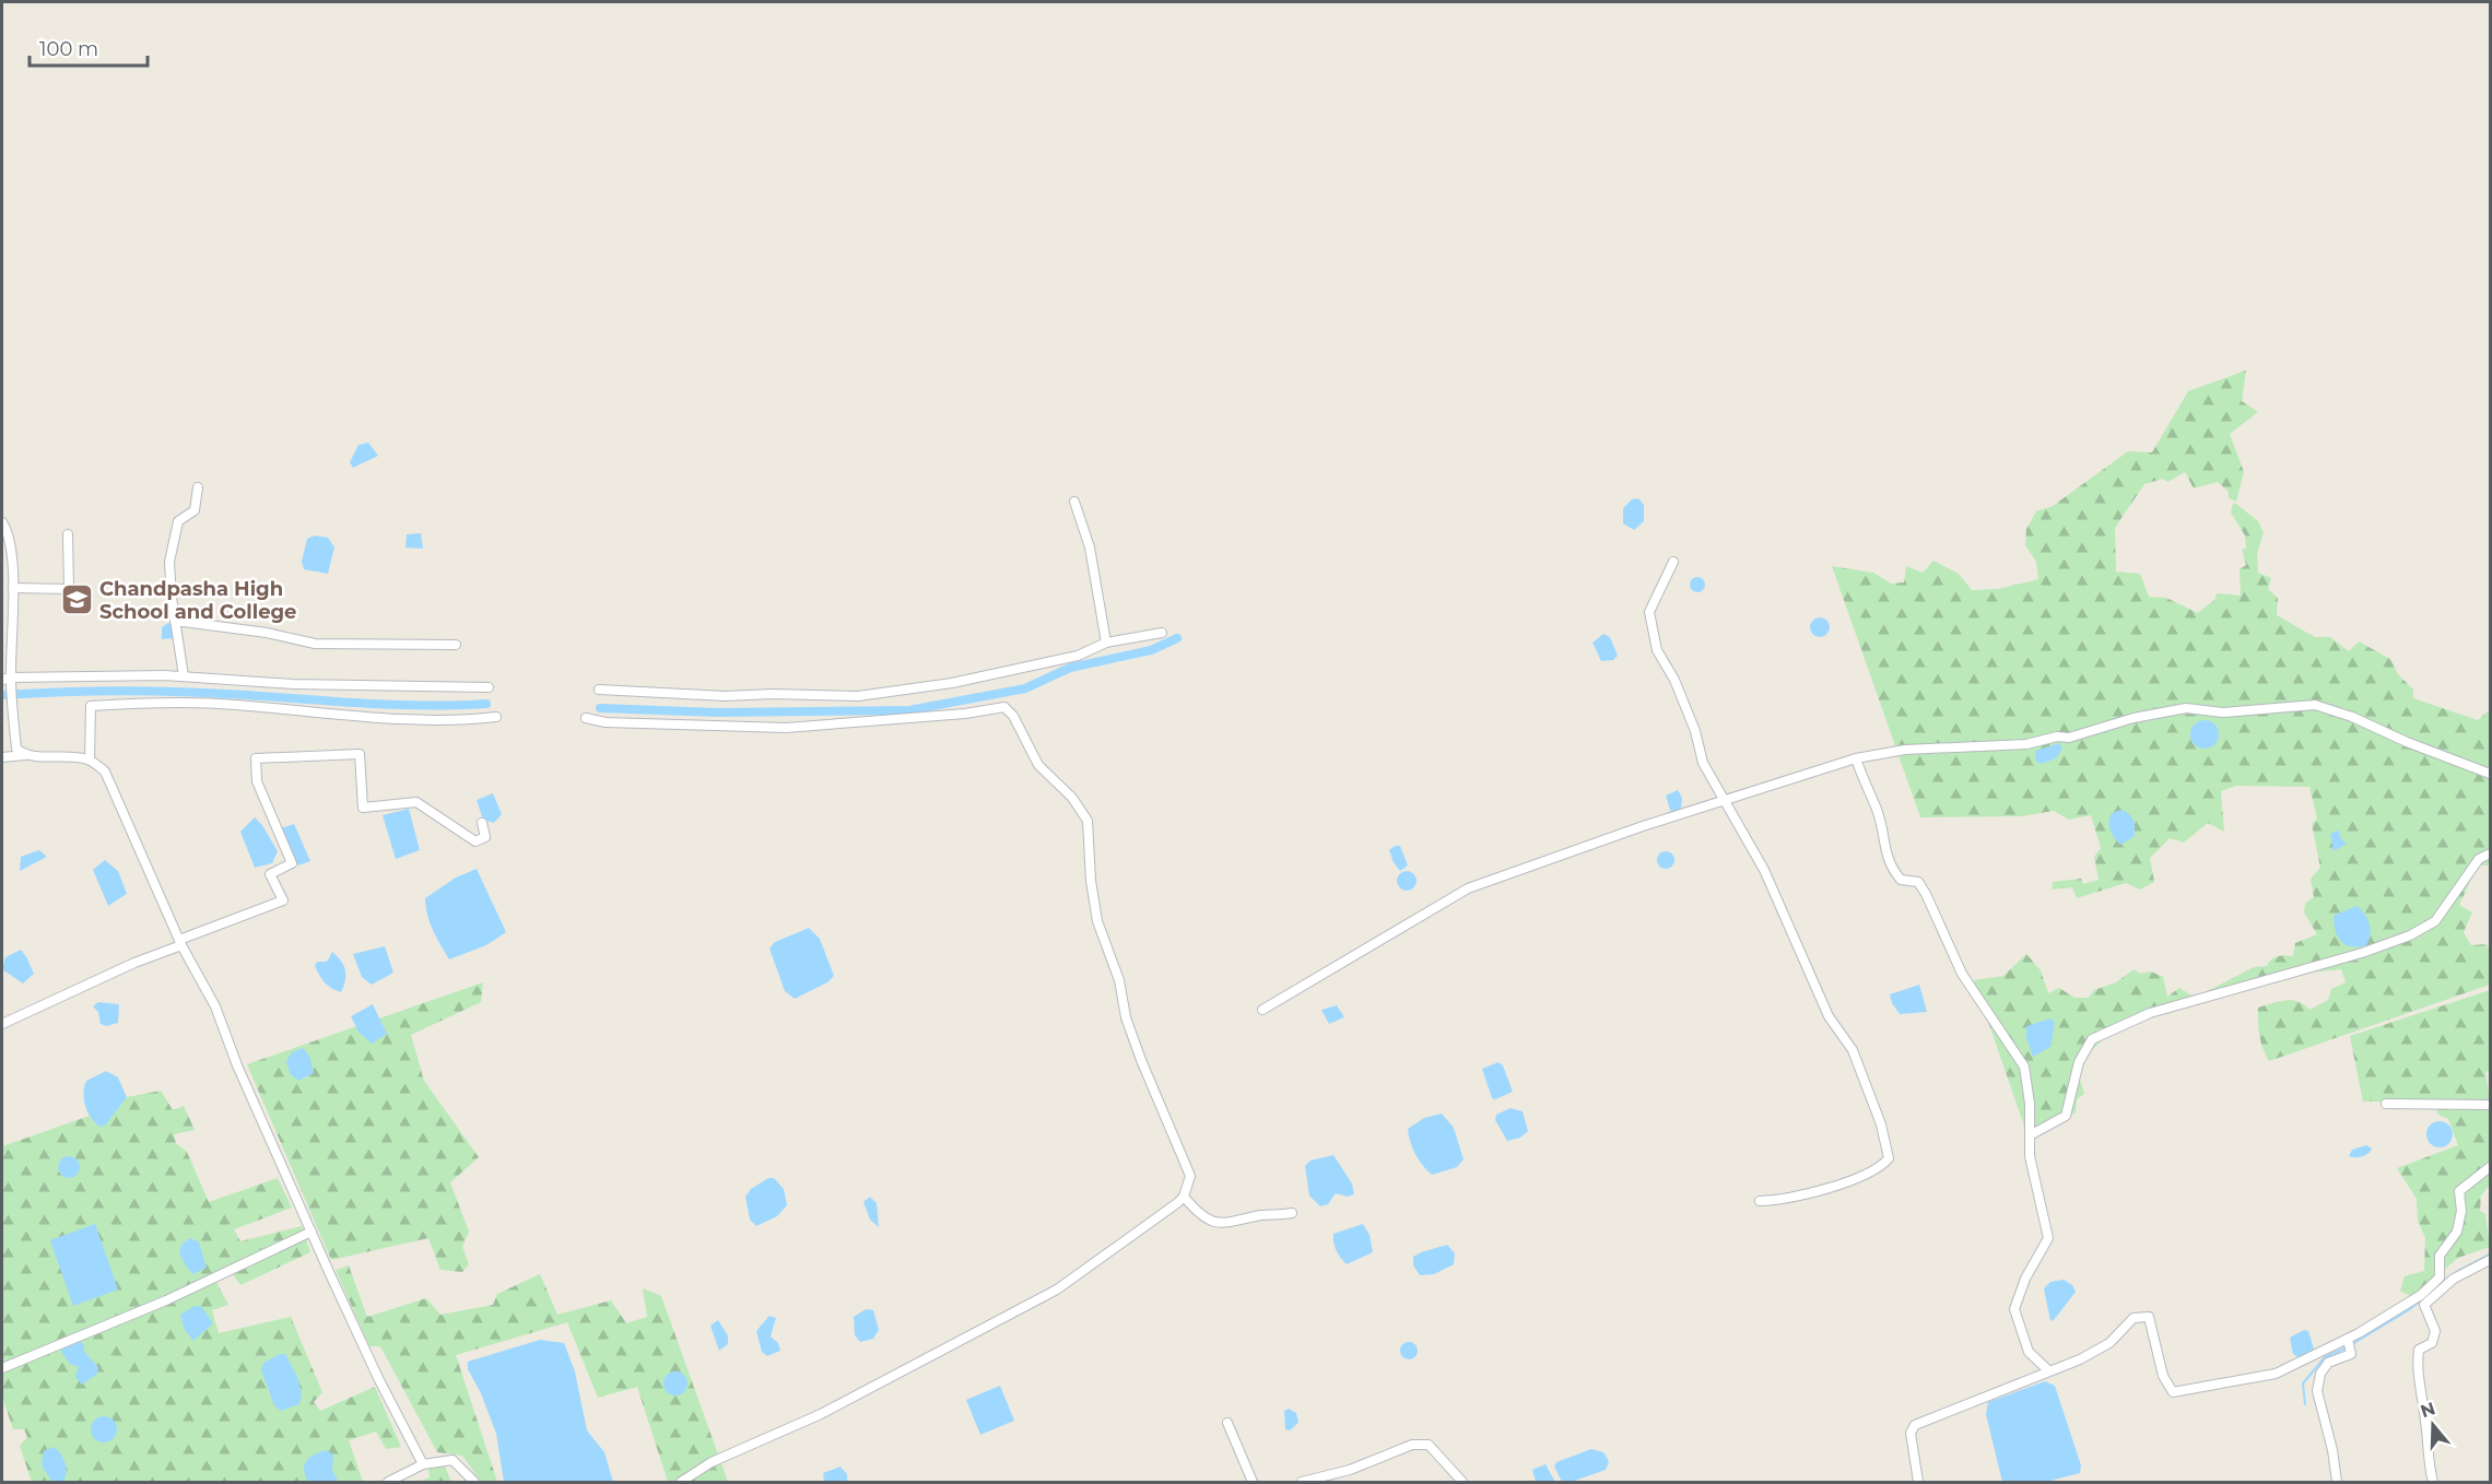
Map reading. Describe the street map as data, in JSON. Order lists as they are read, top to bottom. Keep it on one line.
{"places":{"school or university":["Chandpasha High School and College"]},"scale_bar":"100 m","north":"top"}
